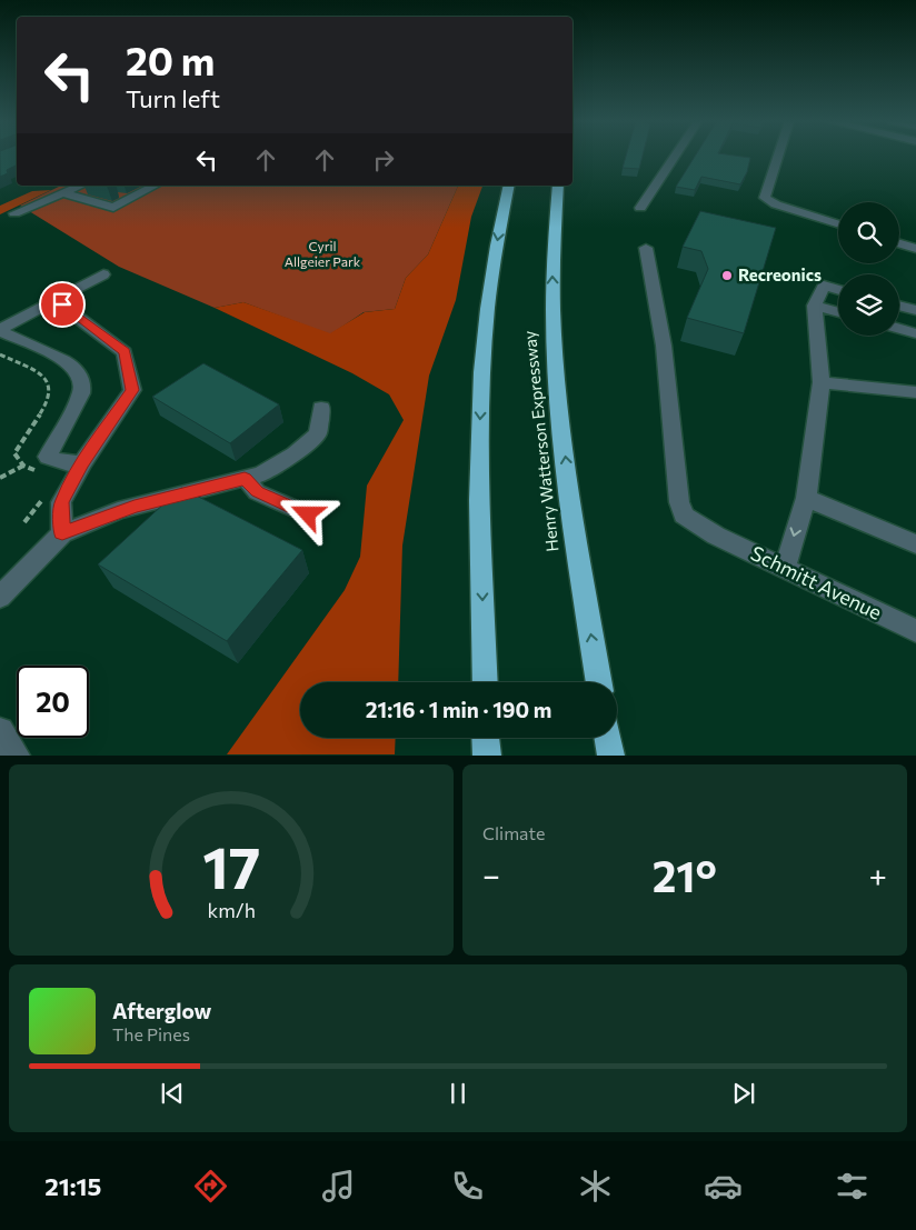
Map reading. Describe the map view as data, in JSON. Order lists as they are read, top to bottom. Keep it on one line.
{"streets":{"highway":["Henry Watterson Expressway"],"street":["Schmitt Avenue"]},"parks":["Cyril Allgeier Park"],"places":["Recreonics"],"page":{"turn":["20 m","Turn left"],"limit":"20","trip":"21:16 · 1 min · 190 m","tile":"Climate","heat":["−","21°","+"],"song":["Afterglow","The Pines"],"tabs":"21:15","gauge":["17","km/h"]}}
